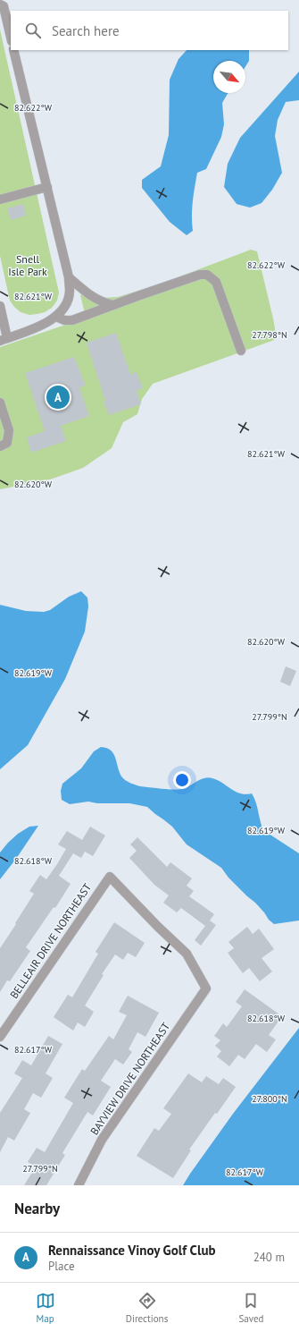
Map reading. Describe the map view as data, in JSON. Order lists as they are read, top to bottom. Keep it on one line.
{"streets":{"street":["BELLEAIR DRIVE NORTHEAST","BAYVIEW DRIVE NORTHEAST"]},"crossings":[["BELLEAIR DRIVE NORTHEAST","BAYVIEW DRIVE NORTHEAST"]],"parks":["Snell Isle Park"],"north":"bottom right","page":{"search":"Search here","pins":"A","heading":"Nearby","list":[{"mark":"A","name":"Rennaissance Vinoy Golf Club","note":"Place","value":"240 m"}],"nav":["Map","Directions","Saved"]},"coordinates":["82.622°W","82.621°W","27.798°N","82.620°W","82.619°W","27.799°N","82.618°W","82.617°W","27.800°N"]}
